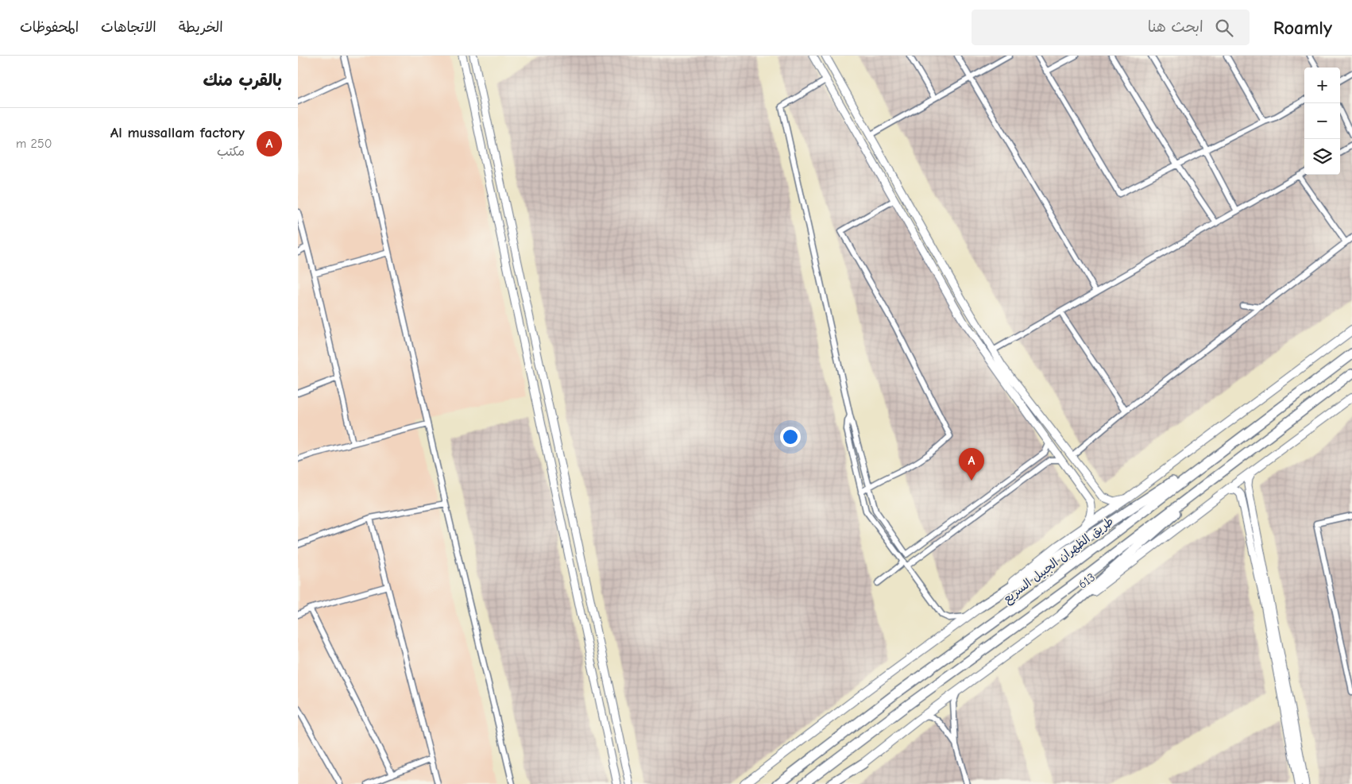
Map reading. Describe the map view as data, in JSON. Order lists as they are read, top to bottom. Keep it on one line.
{"streets":{"highway":["طريق الظهران الجبيل السريع","613"]},"page":{"header":"Roamly","search":"ابحث هنا","nav":["الخريطة","الاتجاهات","المحفوظات"],"heading":"بالقرب منك","map_buttons":["+","−"],"list":[{"mark":"A","name":"Al mussallam factory","note":"مكتب","value":"250 m"}],"pins":"A"}}
